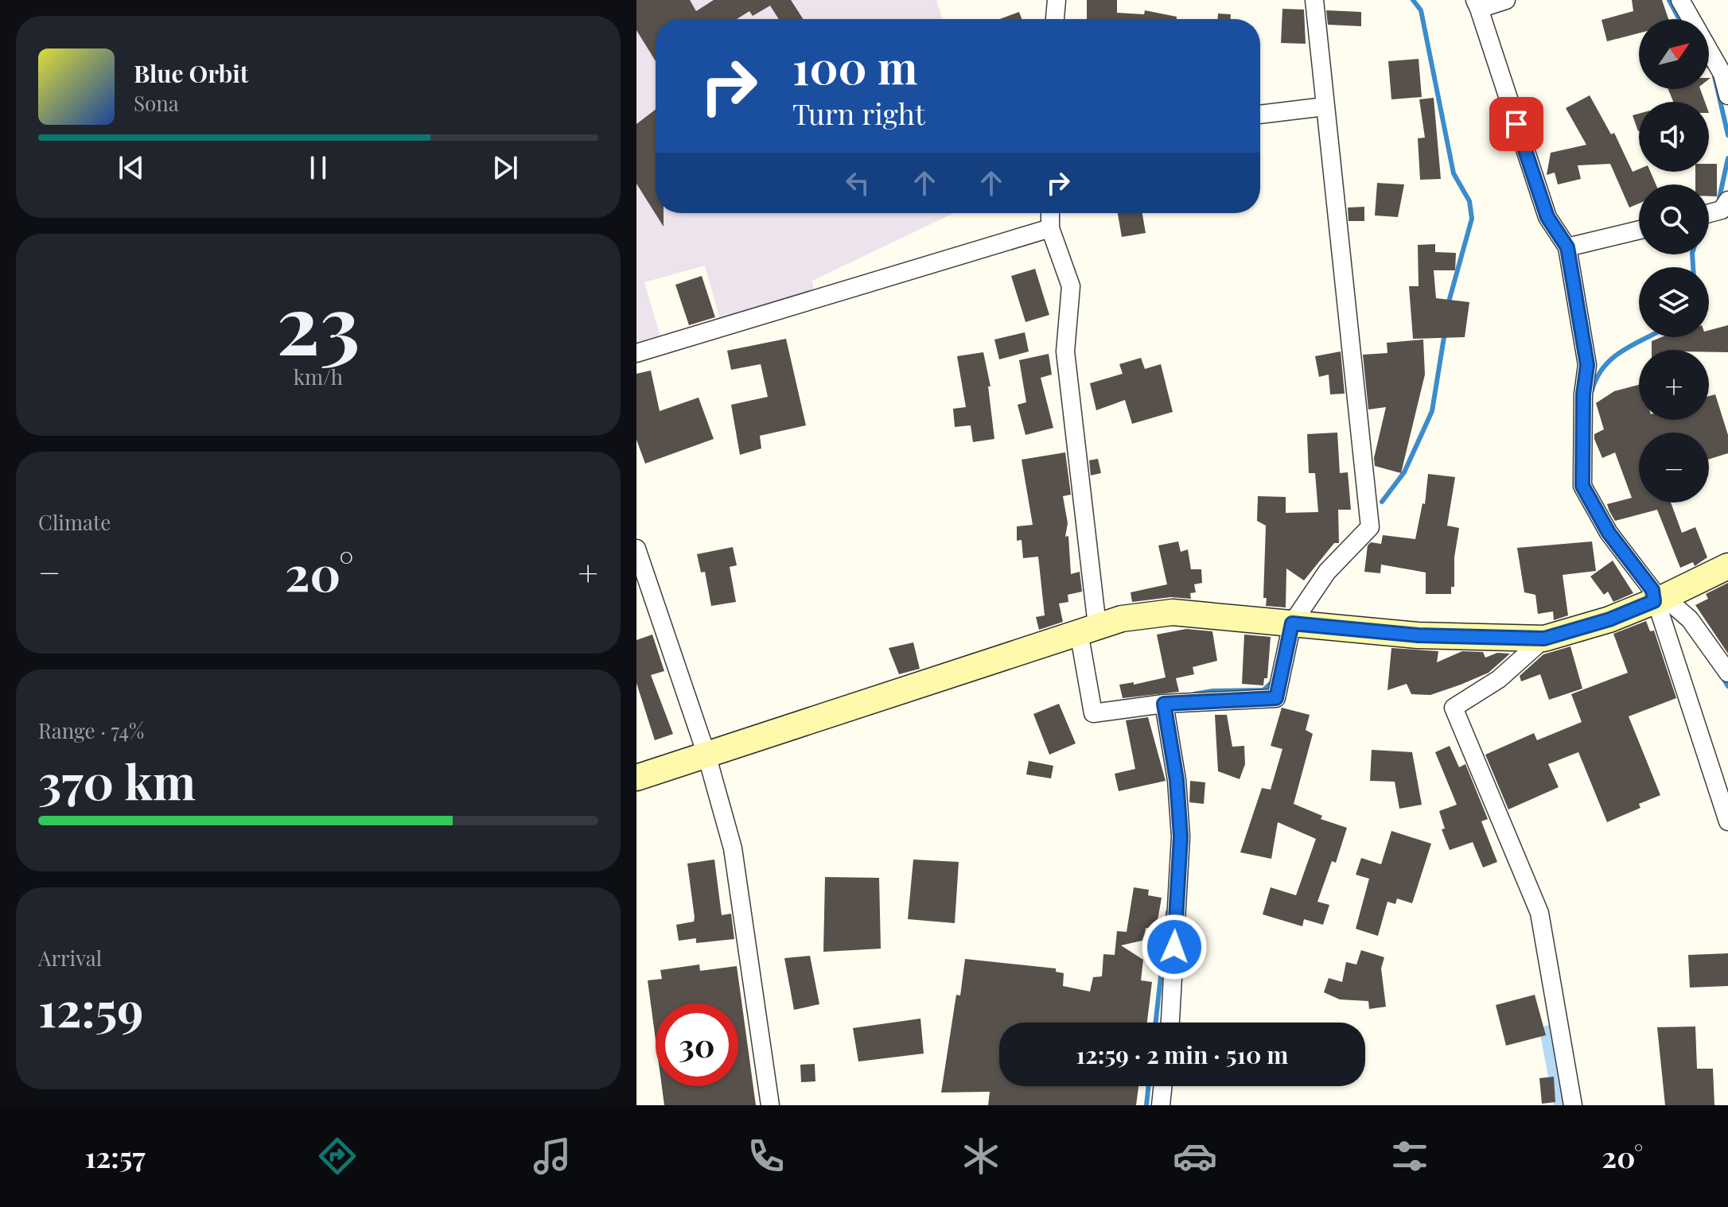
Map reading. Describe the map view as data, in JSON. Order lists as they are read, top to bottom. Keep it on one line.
{"north":"top right","page":{"map_buttons":["+","−"],"turn":["100 m","Turn right"],"song":["Blue Orbit","Sona"],"tile":[["23","km/h"],"Climate",["Range · 74%","370 km"],["Arrival","12:59"]],"heat":["−","20°","+"],"limit":"30","trip":"12:59 · 2 min · 510 m","tabs":["12:57","20°"]}}
